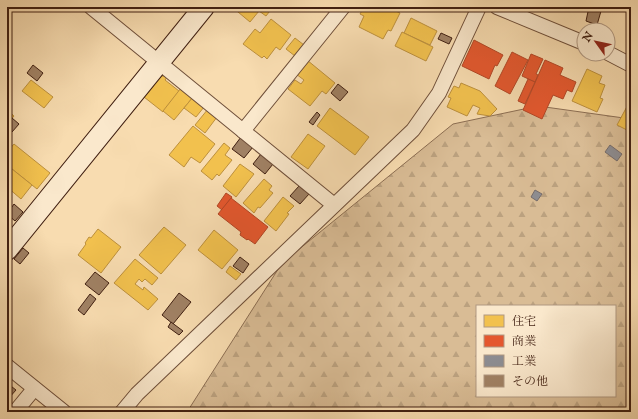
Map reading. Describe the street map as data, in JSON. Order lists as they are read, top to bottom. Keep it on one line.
{"legend":["住宅","商業","工業","その他"],"north":"top left"}
